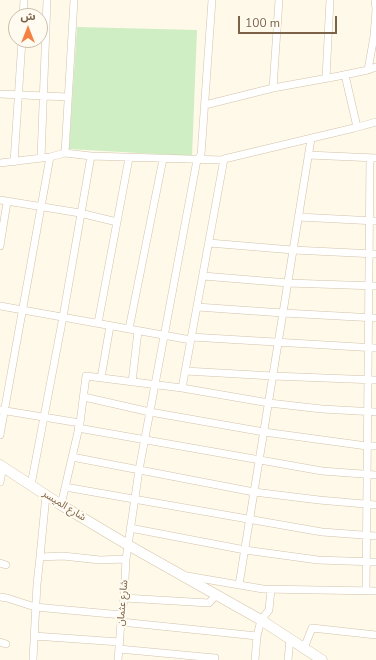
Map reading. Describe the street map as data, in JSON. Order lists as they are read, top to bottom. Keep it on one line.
{"streets":{"main road":["شارع الميسر"],"street":["شارع عثمان"]},"crossings":[["شارع الميسر","شارع عثمان"]],"scale_bar":"100 m","north":"top"}
